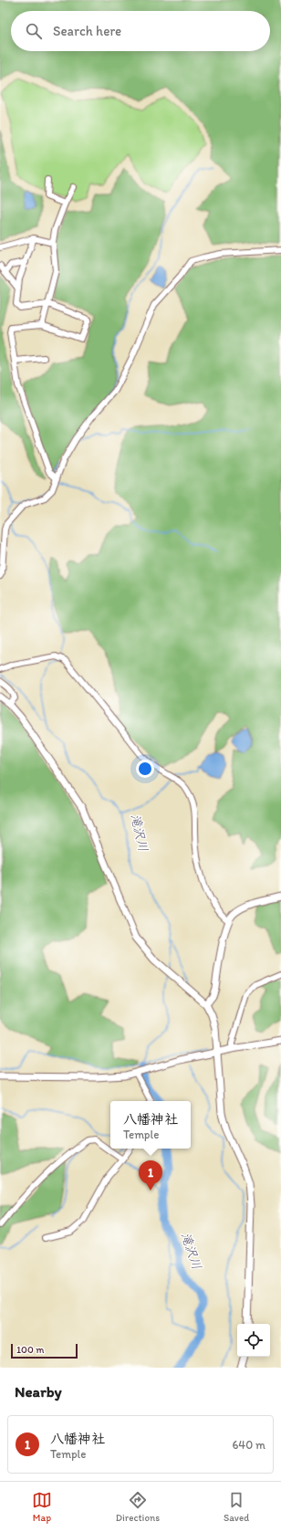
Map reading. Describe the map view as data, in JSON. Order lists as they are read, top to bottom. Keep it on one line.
{"water":["滝沢川"],"scale_bar":"100 m","page":{"search":"Search here","popup":["八幡神社","Temple"],"pins":"1","scale":"100 m","heading":"Nearby","list":[{"mark":"1","name":"八幡神社","note":"Temple","value":"640 m"}],"nav":["Map","Directions","Saved"]}}
